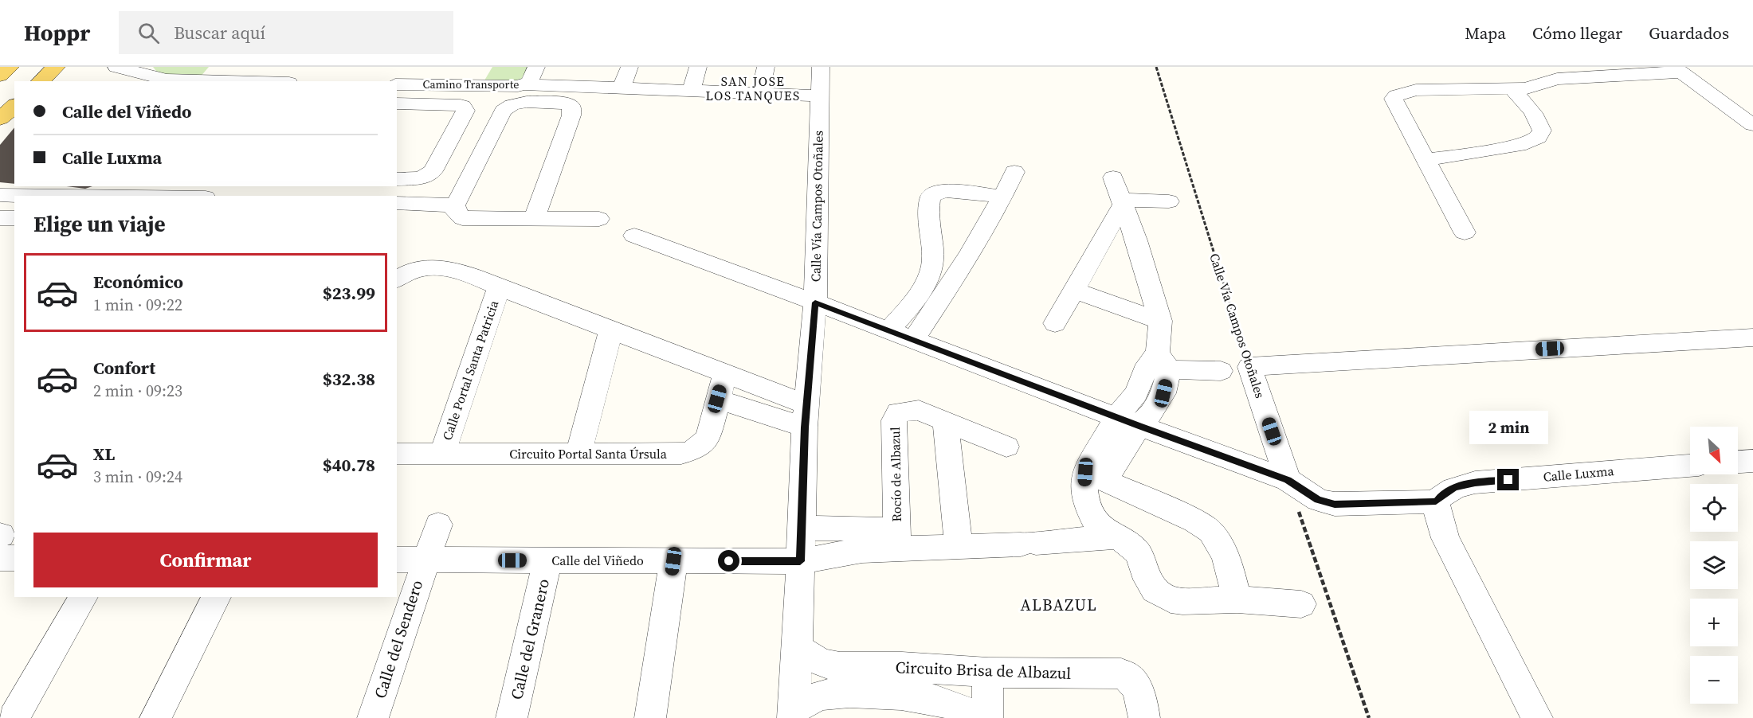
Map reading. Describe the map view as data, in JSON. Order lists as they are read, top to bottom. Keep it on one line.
{"streets":{"street":["Camino Transporte","Calle Vía Campos Otoñales","Calle Portal Santa Patricia","Circuito Portal Santa Úrsula","Calle Luxma","Rocío de Albazul","Calle del Viñedo","Calle del Sendero","Calle del Granero","Circuito Brisa de Albazul"]},"crossings":[["Calle Vía Campos Otoñales","Rocío de Albazul"],["Calle Vía Campos Otoñales","Calle del Viñedo"],["Calle Vía Campos Otoñales","Circuito Brisa de Albazul"],["Calle Portal Santa Patricia","Circuito Portal Santa Úrsula"],["Rocío de Albazul","Calle del Viñedo"],["Calle del Viñedo","Calle del Sendero"],["Calle del Viñedo","Calle del Granero"]],"districts":["SAN JOSE LOS TANQUES","ALBAZUL"],"north":"bottom right","page":{"header":"Hoppr","search":"Buscar aquí","nav":["Mapa","Cómo llegar","Guardados"],"banner":["Calle del Viñedo","Calle Luxma"],"heading":"Elige un viaje","list":[{"name":"Económico","note":"1 min · 09:22","value":"$23.99"},{"name":"Confort","note":"2 min · 09:23","value":"$32.38"},{"name":"XL","note":"3 min · 09:24","value":"$40.78"}],"bubble":"2 min","map_buttons":["+","−"],"buttons":"Confirmar"}}
